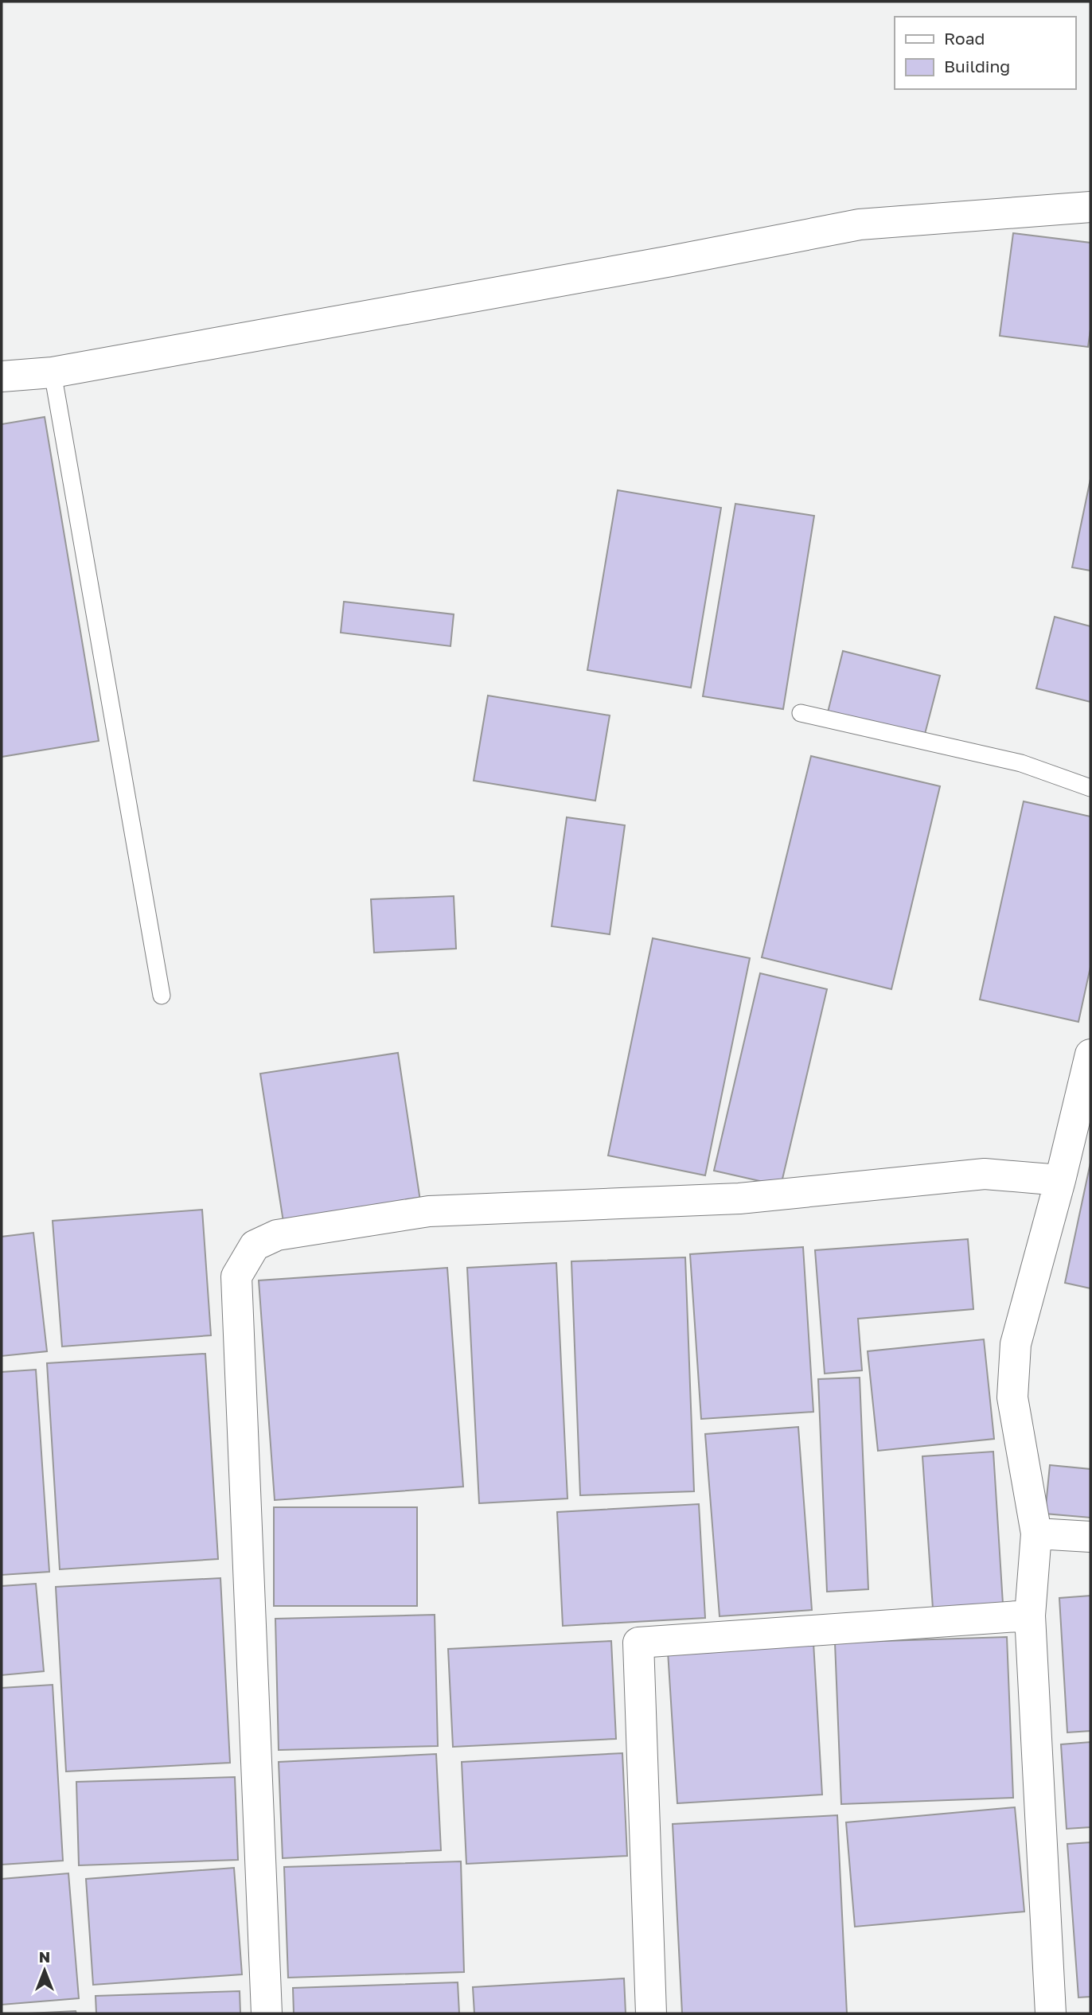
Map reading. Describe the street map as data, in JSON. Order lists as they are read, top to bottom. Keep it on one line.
{"legend":["Road","Building"],"north":"top"}
